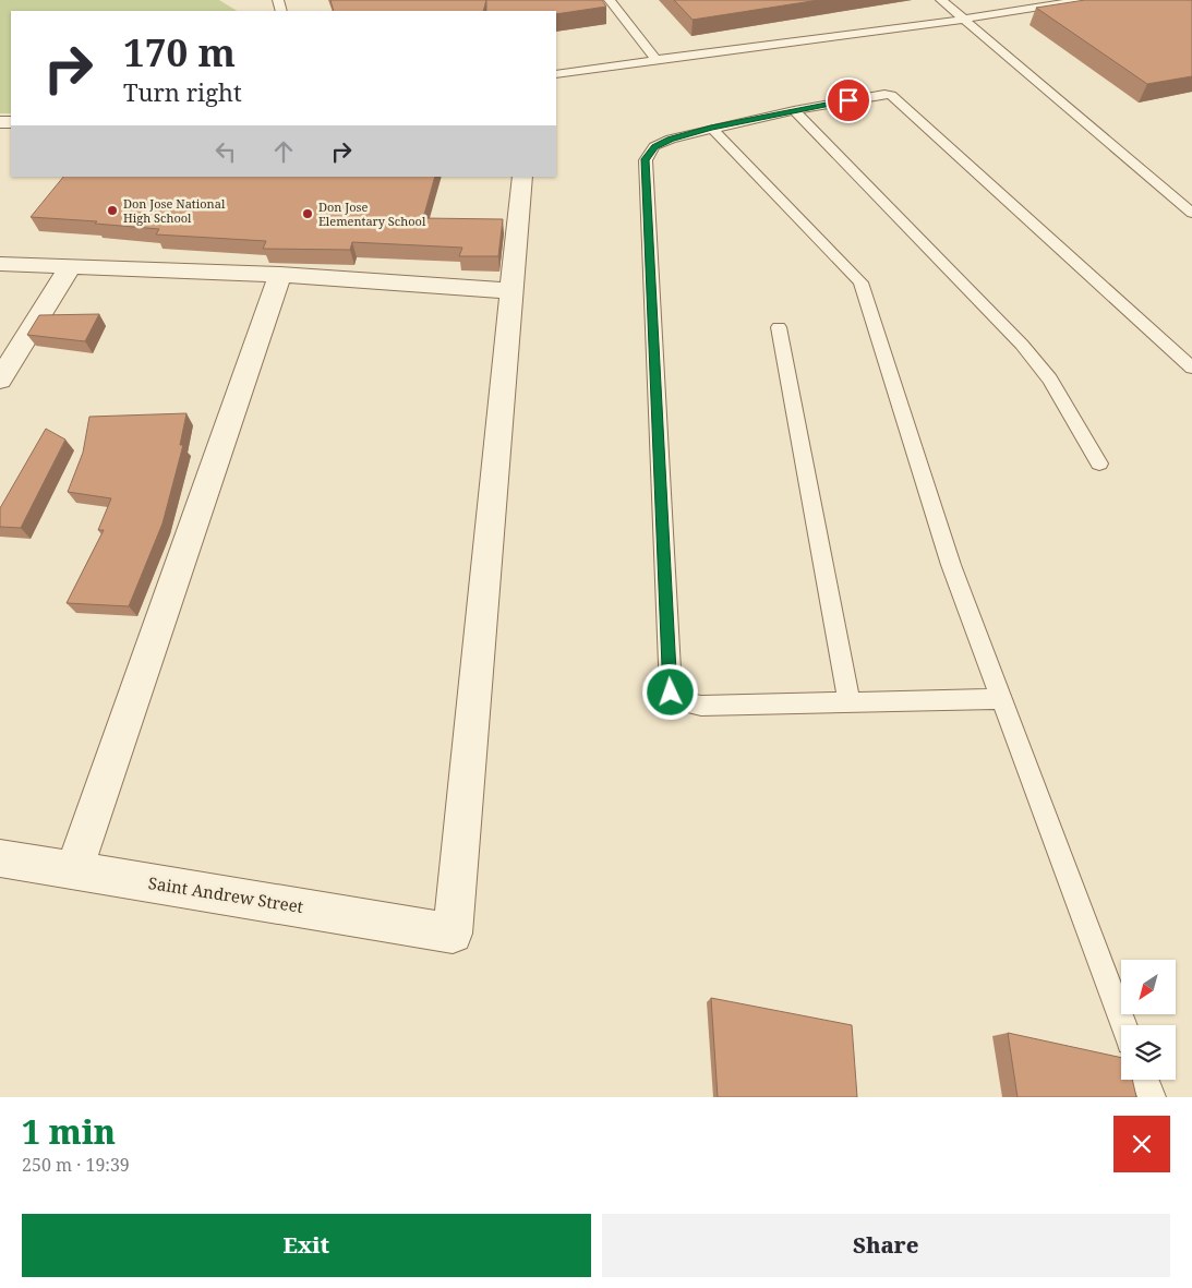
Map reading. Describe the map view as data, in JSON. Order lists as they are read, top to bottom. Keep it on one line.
{"streets":{"street":["Saint Andrew Street"]},"places":["Don Jose National High School","Don Jose Elementary School"],"north":"bottom left","page":{"turn":["170 m","Turn right"],"heading":["1 min","250 m · 19:39"],"buttons":["Exit","Share"]}}
